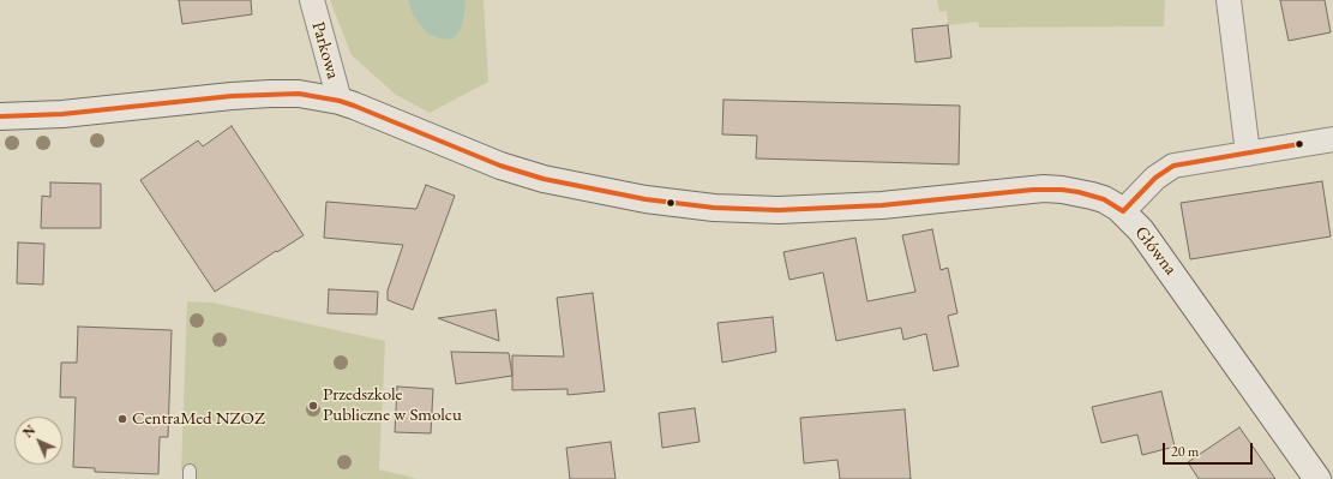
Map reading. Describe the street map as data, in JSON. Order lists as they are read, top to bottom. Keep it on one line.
{"streets":{"street":["Parkowa","Główna"]},"crossings":[["Parkowa","Główna"]],"places":["Przedszkole Publiczne w Smolcu","CentraMed NZOZ"],"scale_bar":"20 m","north":"top left"}
